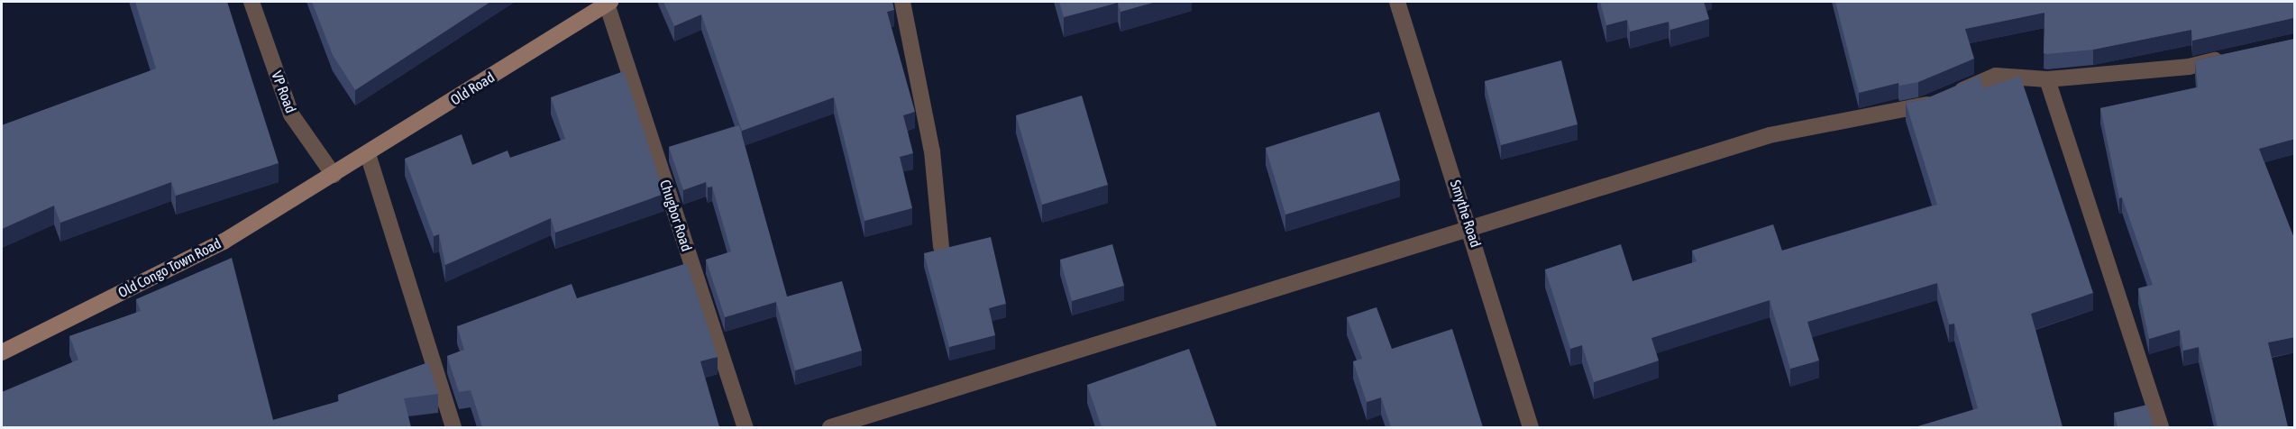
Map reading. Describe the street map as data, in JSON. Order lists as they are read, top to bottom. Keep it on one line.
{"streets":{"street":["Old Road","VP Road","Smythe Road","Chugbor Road","Old Congo Town Road"]},"crossings":[["Old Road","VP Road"],["Old Road","Chugbor Road"],["Old Road","Old Congo Town Road"],["VP Road","Old Congo Town Road"]]}
